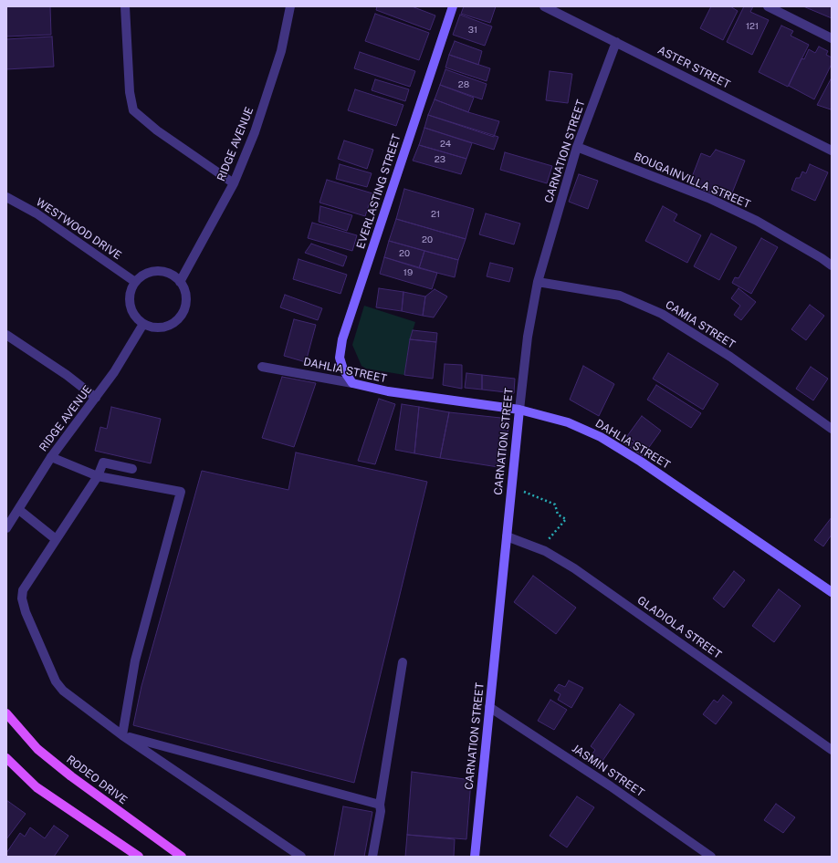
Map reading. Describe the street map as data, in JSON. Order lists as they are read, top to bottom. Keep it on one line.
{"streets":{"main road":["RODEO DRIVE"],"street":["ASTER STREET","RIDGE AVENUE","CARNATION STREET","BOUGAINVILLA STREET","EVERLASTING STREET","WESTWOOD DRIVE","CAMIA STREET","DAHLIA STREET","GLADIOLA STREET","JASMIN STREET"]},"crossings":[["ASTER STREET","CARNATION STREET"],["RIDGE AVENUE","WESTWOOD DRIVE"],["CARNATION STREET","BOUGAINVILLA STREET"],["CARNATION STREET","CAMIA STREET"],["CARNATION STREET","DAHLIA STREET"],["CARNATION STREET","GLADIOLA STREET"],["CARNATION STREET","JASMIN STREET"],["EVERLASTING STREET","DAHLIA STREET"]],"house_numbers":["121","31","28","24","23","21","20","20","19"]}
